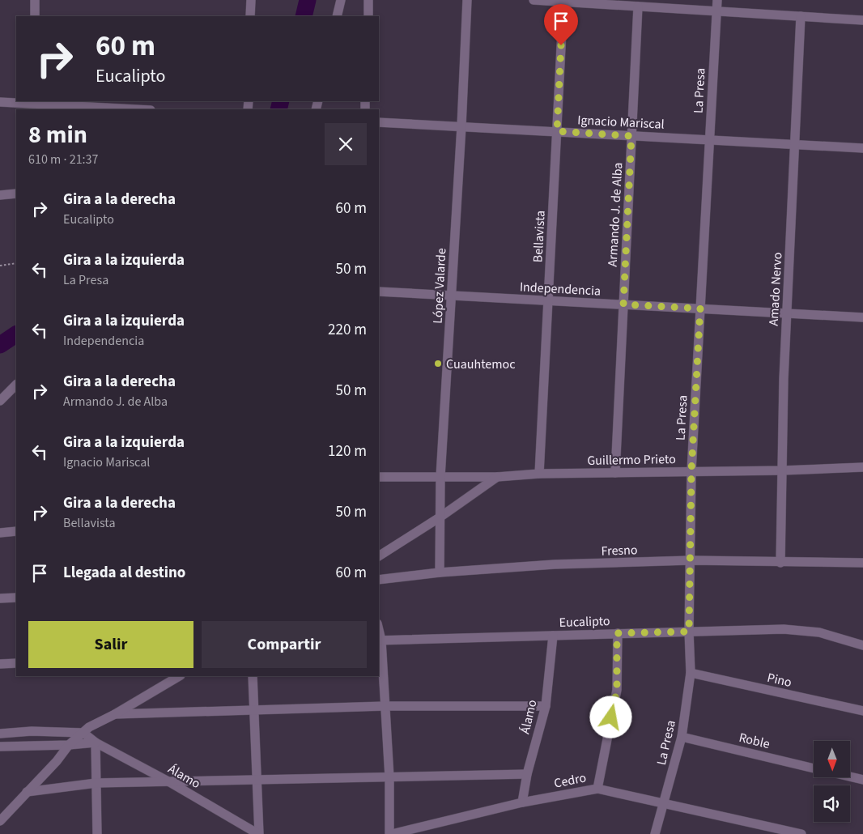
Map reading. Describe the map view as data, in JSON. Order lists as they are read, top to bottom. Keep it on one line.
{"streets":{"street":["La Presa","Ignacio Mariscal","Armando J. de Alba","Bellavista","López Valarde","Independencia","Amado Nervo","Guillermo Prieto","Fresno","Eucalipto","Pino","Álamo","Roble","Cedro"]},"crossings":[["La Presa","Ignacio Mariscal"],["La Presa","Independencia"],["La Presa","Guillermo Prieto"],["La Presa","Fresno"],["La Presa","Eucalipto"],["La Presa","Pino"],["La Presa","Roble"],["La Presa","Cedro"],["Ignacio Mariscal","Armando J. de Alba"],["Ignacio Mariscal","Bellavista"],["Ignacio Mariscal","López Valarde"],["Ignacio Mariscal","Amado Nervo"],["Armando J. de Alba","Independencia"],["Armando J. de Alba","Guillermo Prieto"],["Bellavista","Independencia"],["Bellavista","Guillermo Prieto"],["López Valarde","Independencia"],["López Valarde","Guillermo Prieto"],["López Valarde","Fresno"],["Independencia","Amado Nervo"],["Amado Nervo","Guillermo Prieto"],["Amado Nervo","Fresno"],["Eucalipto","Álamo"],["Álamo","Cedro"]],"places":["Cuauhtemoc"],"north":"bottom","page":{"turn":["60 m","Eucalipto"],"heading":["8 min","610 m · 21:37"],"list":[{"name":"Gira a la derecha","note":"Eucalipto","value":"60 m"},{"name":"Gira a la izquierda","note":"La Presa","value":"50 m"},{"name":"Gira a la izquierda","note":"Independencia","value":"220 m"},{"name":"Gira a la derecha","note":"Armando J. de Alba","value":"50 m"},{"name":"Gira a la izquierda","note":"Ignacio Mariscal","value":"120 m"},{"name":"Gira a la derecha","note":"Bellavista","value":"50 m"},{"name":"Llegada al destino","value":"60 m"}],"buttons":["Salir","Compartir"]}}
